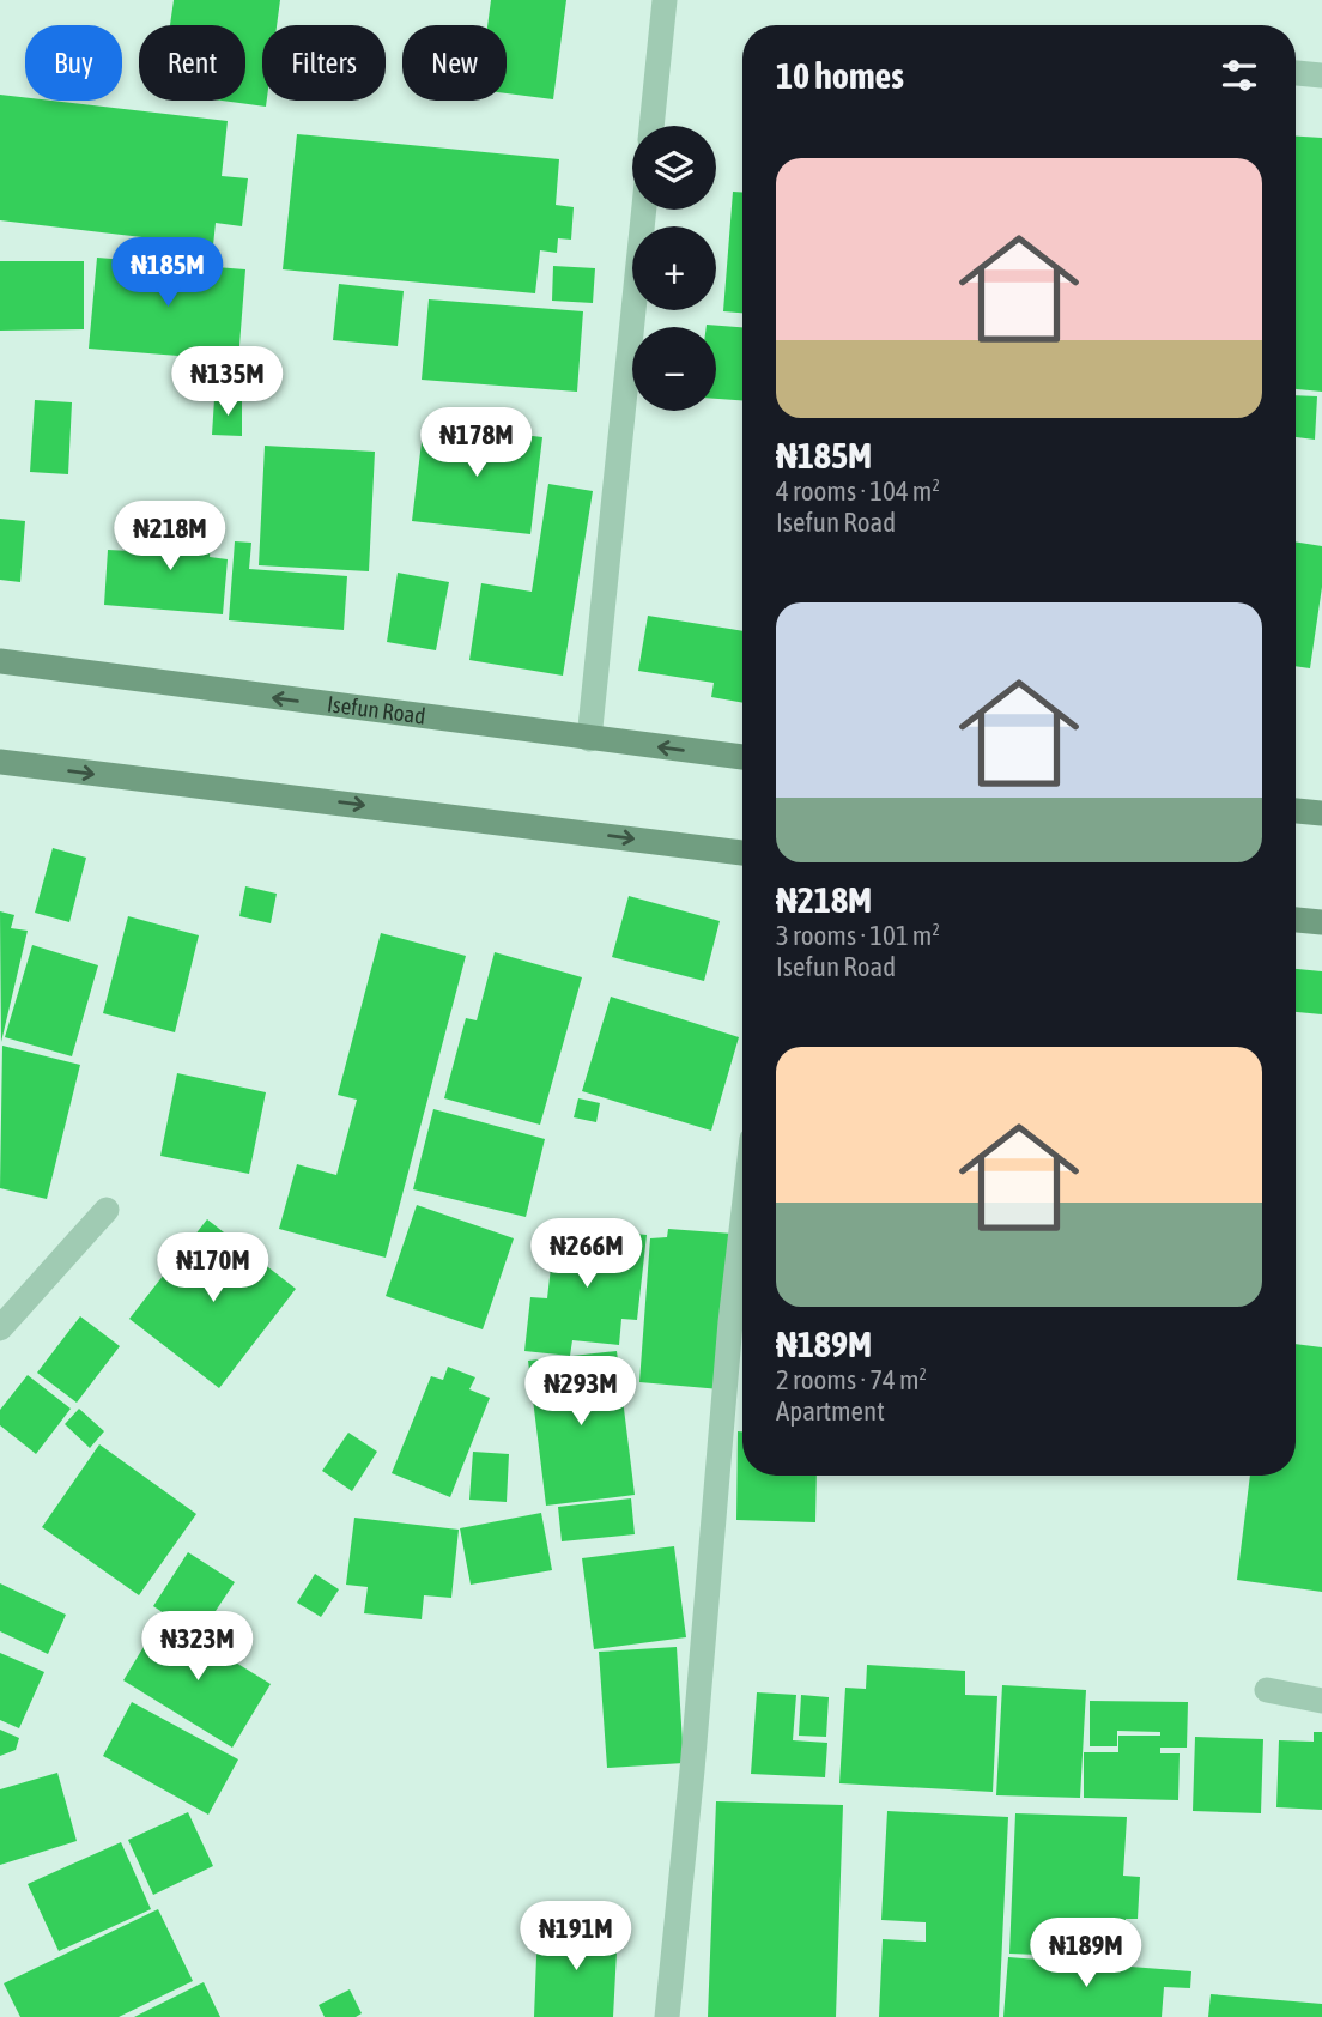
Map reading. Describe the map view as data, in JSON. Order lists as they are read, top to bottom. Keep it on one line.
{"streets":{"street":["Isefun Road"]},"page":{"chip":["Buy","Rent","Filters","New"],"heading":"10 homes","map_buttons":["+","−"],"list":[{"name":"₦185M","note":"4 rooms · 104 m² · Isefun Road"},{"name":"₦218M","note":"3 rooms · 101 m² · Isefun Road"},{"name":"₦189M","note":"2 rooms · 74 m² · Apartment"}],"price":["₦185M","₦135M","₦178M","₦218M","₦266M","₦170M","₦293M","₦323M","₦191M","₦189M"]}}
